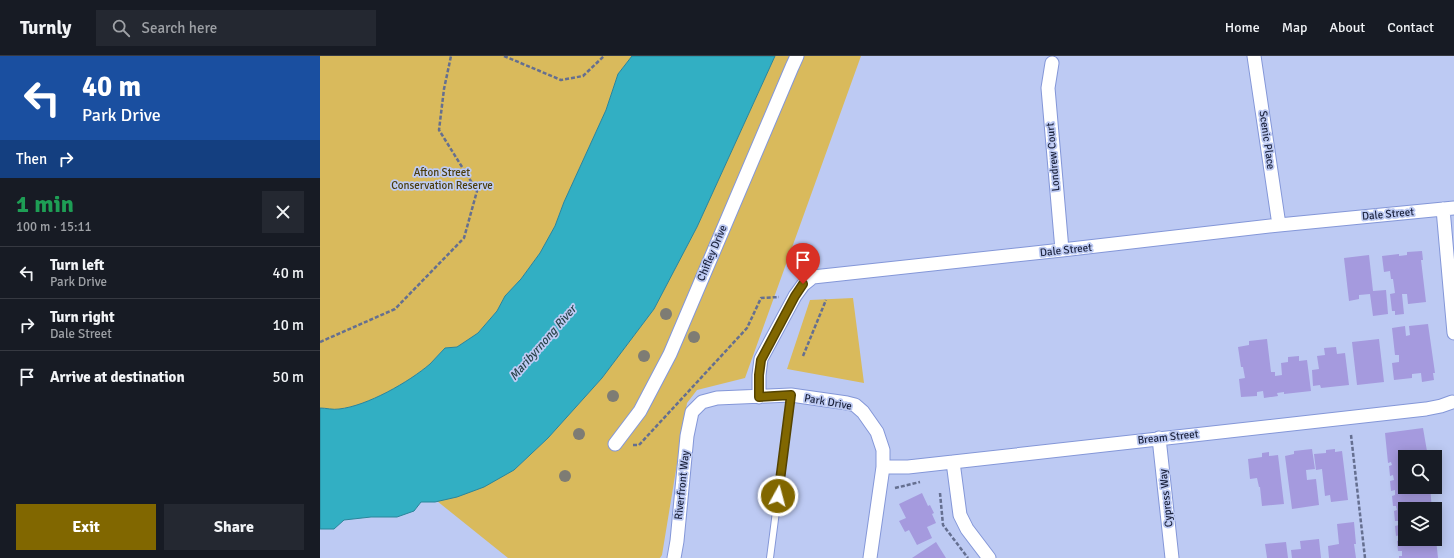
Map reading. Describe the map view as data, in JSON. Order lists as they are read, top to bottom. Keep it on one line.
{"streets":{"street":["Scenic Place","Londrew Court","Dale Street","Chifley Drive","Park Drive","Bream Street","Riverfront Way","Cypress Way"]},"crossings":[["Scenic Place","Dale Street"],["Londrew Court","Dale Street"],["Dale Street","Park Drive"],["Park Drive","Bream Street"],["Park Drive","Riverfront Way"],["Bream Street","Cypress Way"]],"water":["Maribyrnong River"],"parks":["Afton Street Conservation Reserve"],"page":{"header":"Turnly","search":"Search here","nav":["Home","Map","About","Contact"],"turn":["40 m","Park Drive"],"then":"Then","heading":["1 min","100 m · 15:11"],"list":[{"name":"Turn left","note":"Park Drive","value":"40 m"},{"name":"Turn right","note":"Dale Street","value":"10 m"},{"name":"Arrive at destination","value":"50 m"}],"buttons":["Exit","Share"]}}
